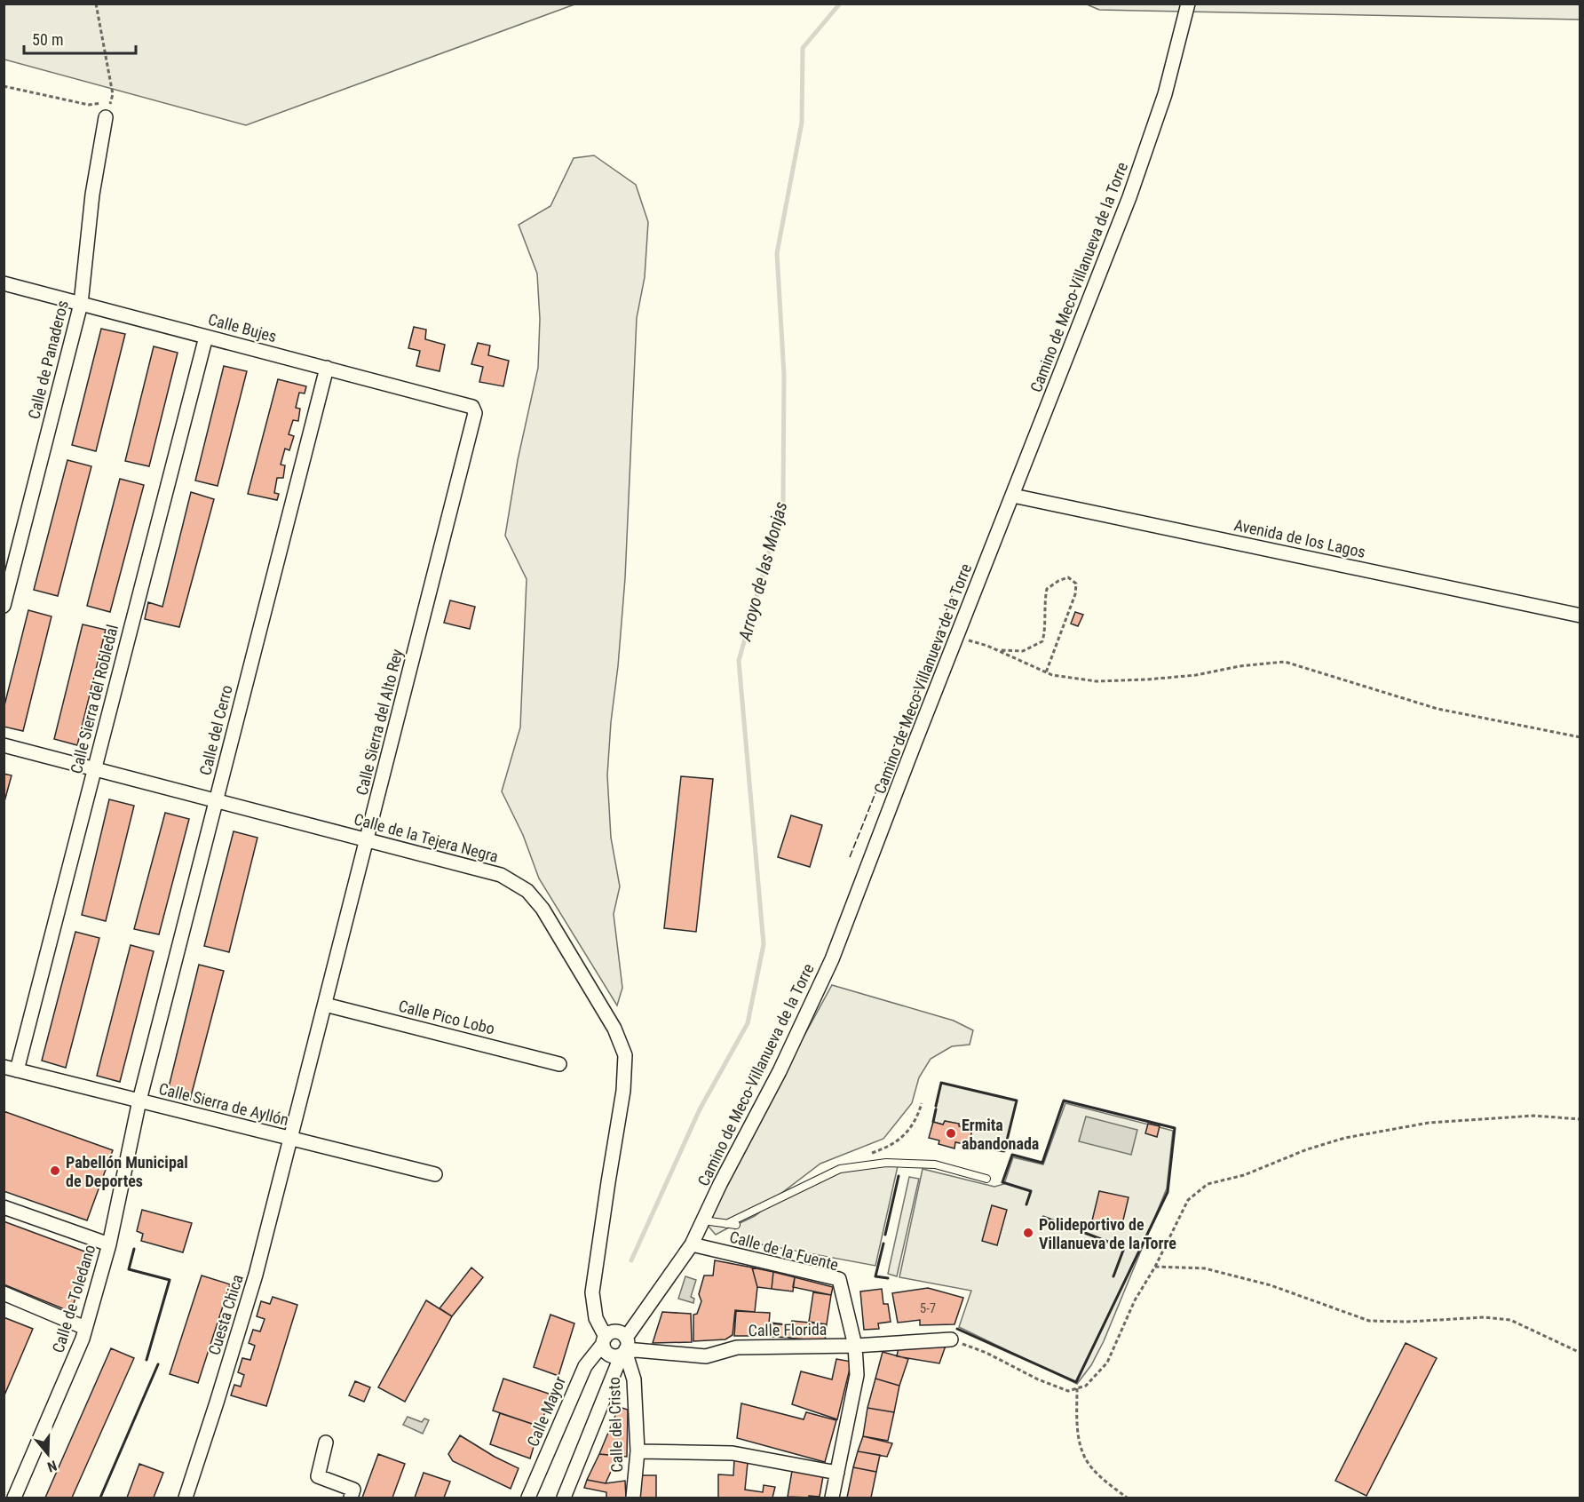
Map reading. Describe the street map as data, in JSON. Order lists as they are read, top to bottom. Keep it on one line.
{"streets":{"street":["Camino de Meco-Villanueva de la Torre","Calle Bujes","Calle de Panaderos","Avenida de los Lagos","Calle Sierra del Robledal","Calle Sierra del Alto Rey","Calle del Cerro","Calle de la Tejera Negra","Calle Pico Lobo","Calle Sierra de Ayllón","Calle de la Fuente","Calle de Toledano","Cuesta Chica","Calle Florida","Calle Mayor","Calle del Cristo"]},"crossings":[["Camino de Meco-Villanueva de la Torre","Avenida de los Lagos"],["Camino de Meco-Villanueva de la Torre","Calle de la Tejera Negra"],["Camino de Meco-Villanueva de la Torre","Calle de la Fuente"],["Camino de Meco-Villanueva de la Torre","Calle Florida"],["Camino de Meco-Villanueva de la Torre","Calle Mayor"],["Camino de Meco-Villanueva de la Torre","Calle del Cristo"],["Calle Bujes","Calle de Panaderos"],["Calle Bujes","Calle Sierra del Robledal"],["Calle Bujes","Calle Sierra del Alto Rey"],["Calle Bujes","Calle del Cerro"],["Calle Sierra del Robledal","Calle de la Tejera Negra"],["Calle Sierra del Robledal","Calle Sierra de Ayllón"],["Calle Sierra del Alto Rey","Calle de la Tejera Negra"],["Calle Sierra del Alto Rey","Calle Pico Lobo"],["Calle Sierra del Alto Rey","Calle Sierra de Ayllón"],["Calle Sierra del Alto Rey","Cuesta Chica"],["Calle del Cerro","Calle de la Tejera Negra"],["Calle del Cerro","Calle Sierra de Ayllón"],["Calle del Cerro","Calle de Toledano"],["Calle de la Tejera Negra","Calle Florida"],["Calle de la Tejera Negra","Calle Mayor"],["Calle de la Tejera Negra","Calle del Cristo"],["Calle Sierra de Ayllón","Calle de Toledano"],["Calle Sierra de Ayllón","Cuesta Chica"],["Calle de la Fuente","Calle Florida"],["Calle Florida","Calle Mayor"],["Calle Florida","Calle del Cristo"],["Calle Mayor","Calle del Cristo"]],"water":["Arroyo de las Monjas"],"places":["Ermita abandonada","Pabellón Municipal de Deportes","Polideportivo de Villanueva de la Torre"],"house_numbers":["5-7"],"scale_bar":"50 m","north":"bottom"}
